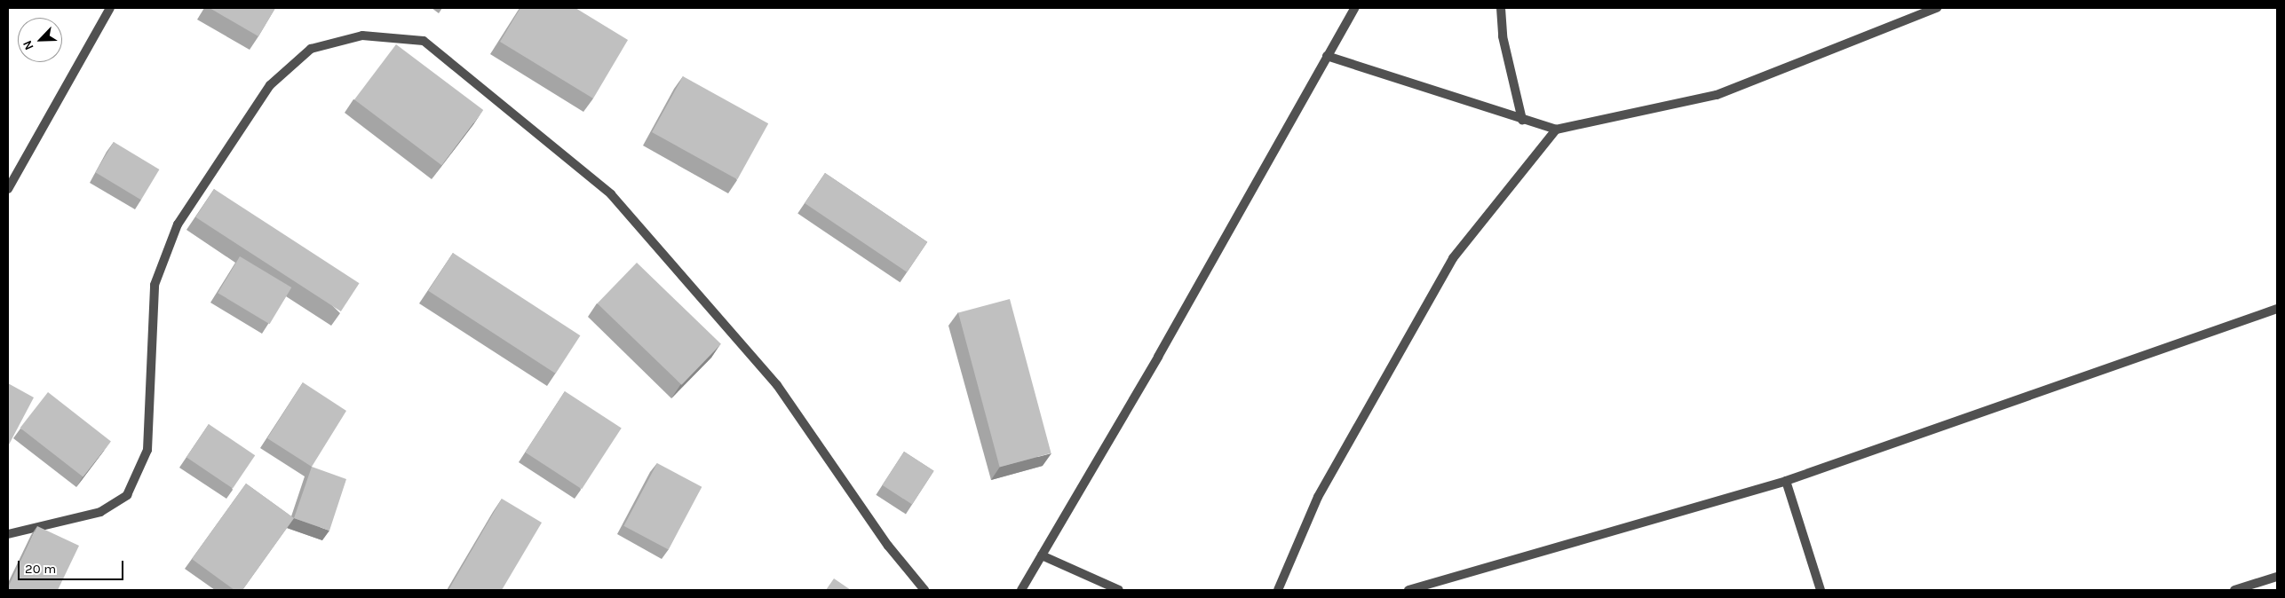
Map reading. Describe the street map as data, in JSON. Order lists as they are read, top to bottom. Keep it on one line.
{"scale_bar":"20 m","north":"bottom left"}
